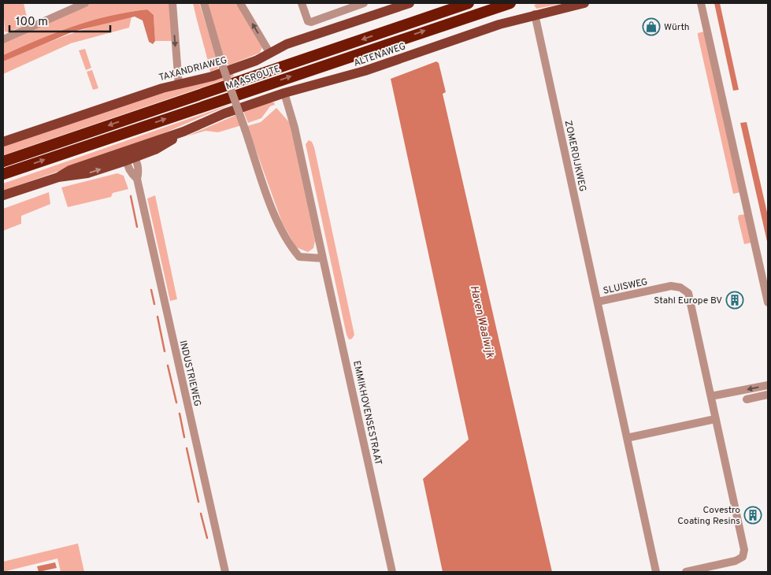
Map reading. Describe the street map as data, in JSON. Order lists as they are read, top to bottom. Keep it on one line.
{"streets":{"highway":["MAASROUTE"],"main road":["ALTENAWEG","TAXANDRIAWEG"],"street":["ZOMERDIJKWEG","SLUISWEG","INDUSTRIEWEG","EMMIKHOVENSESTRAAT"]},"crossings":[["ALTENAWEG","ZOMERDIJKWEG"],["ALTENAWEG","INDUSTRIEWEG"],["ALTENAWEG","EMMIKHOVENSESTRAAT"],["ZOMERDIJKWEG","SLUISWEG"]],"water":["Haven Waalwijk"],"places":{"shop":["Würth"],"building":["Stahl Europe BV","Covestro Coating Resins"]},"scale_bar":"100 m"}
